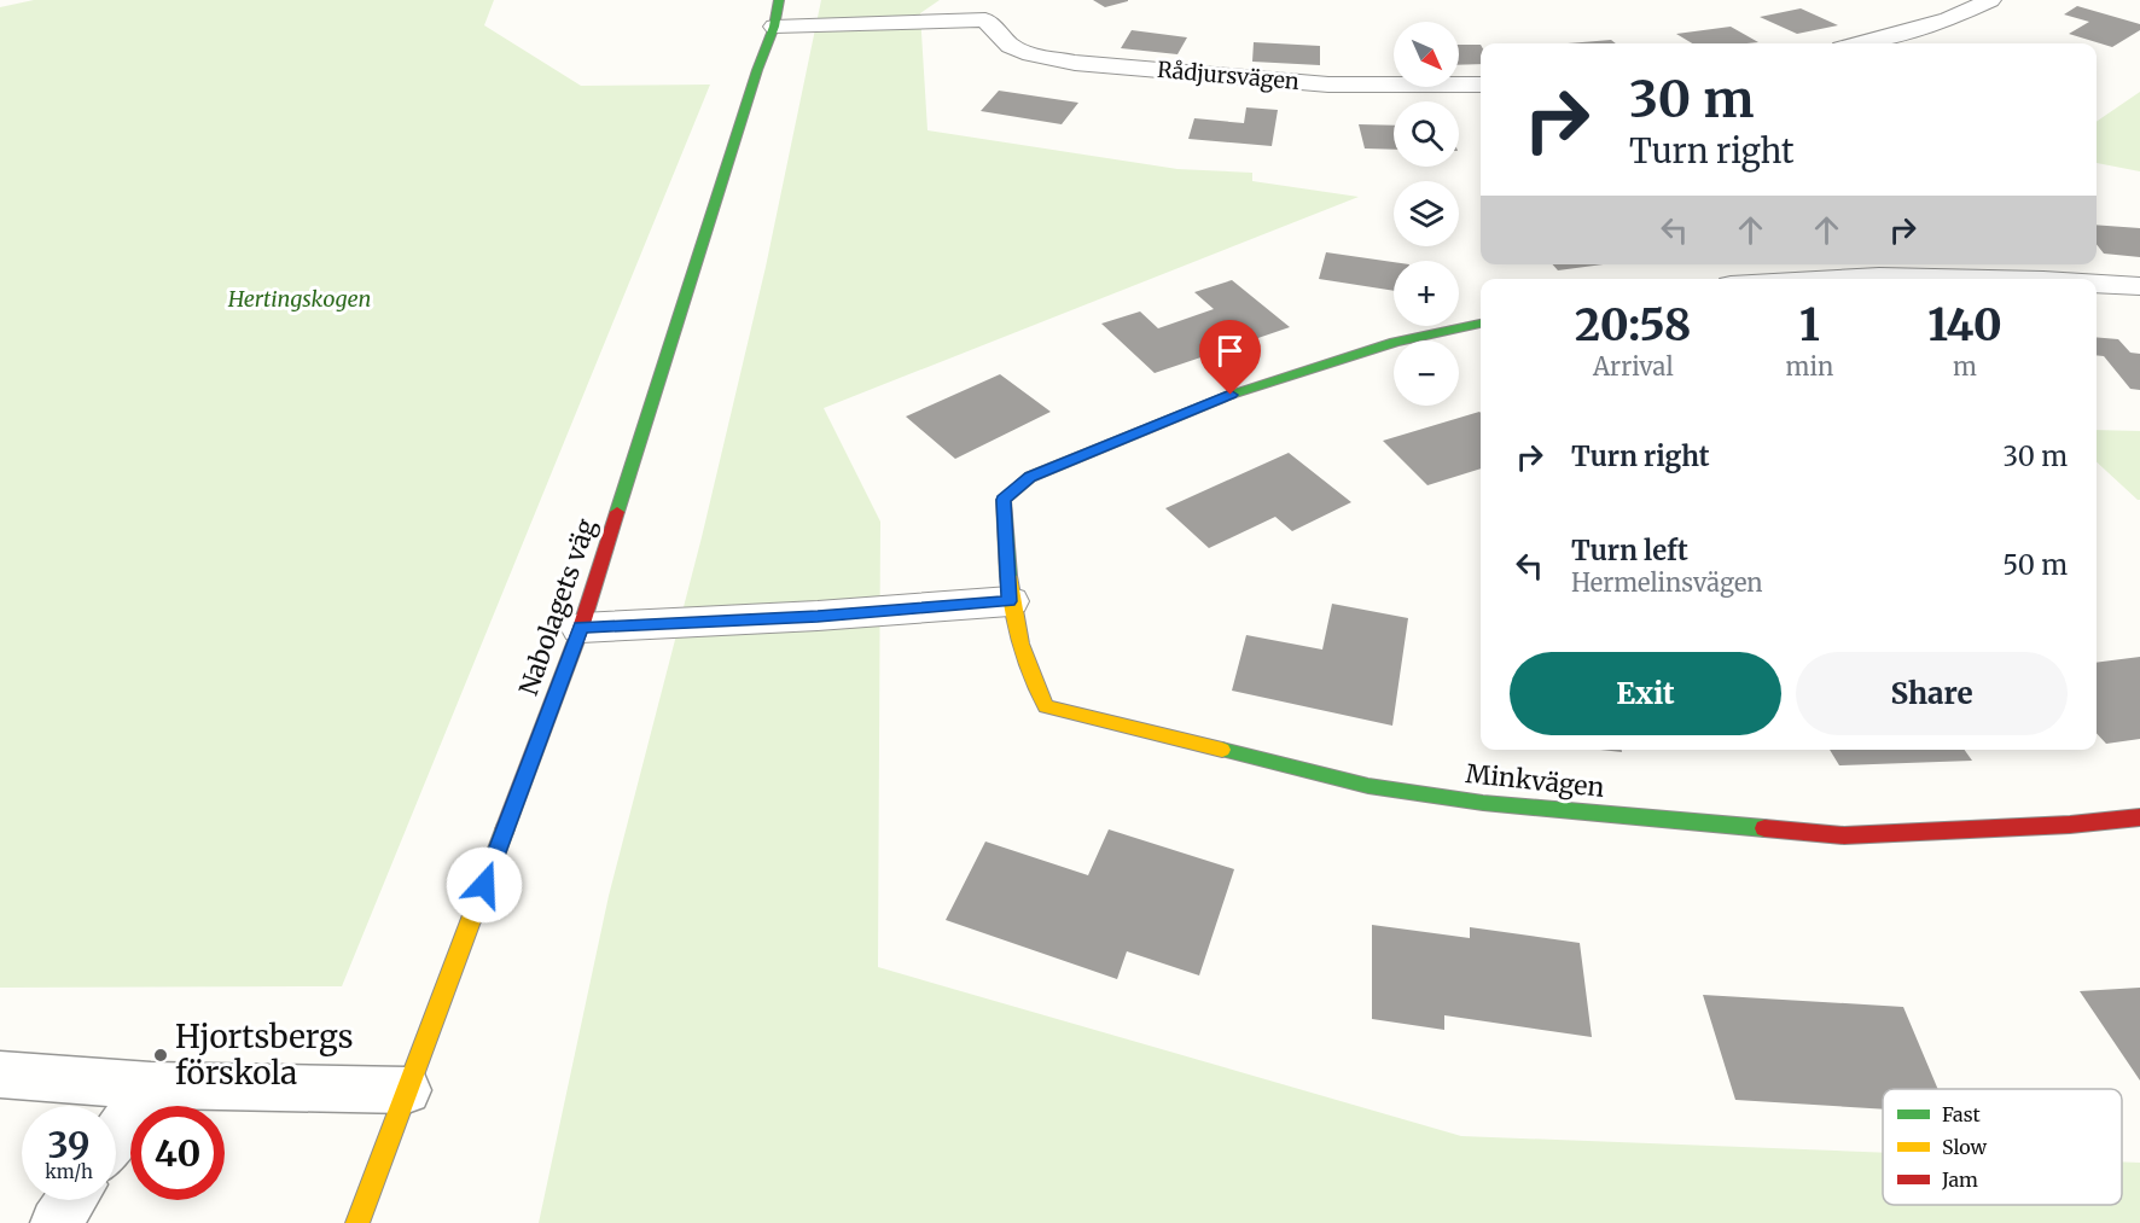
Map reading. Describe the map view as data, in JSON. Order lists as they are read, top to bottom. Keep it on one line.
{"streets":{"street":["Rådjursvägen","Nabolagets väg","Minkvägen"]},"parks":["Hertingskogen"],"places":["Hjortsbergs förskola"],"legend":["Fast","Slow","Jam"],"north":"bottom right","page":{"map_buttons":["+","−"],"turn":["30 m","Turn right"],"eta":["20:58","Arrival","1","min","140","m"],"list":[{"name":"Turn right","value":"30 m"},{"name":"Turn left","note":"Hermelinsvägen","value":"50 m"}],"buttons":["Exit","Share"],"speed":"39 km/h","limit":"40"}}
